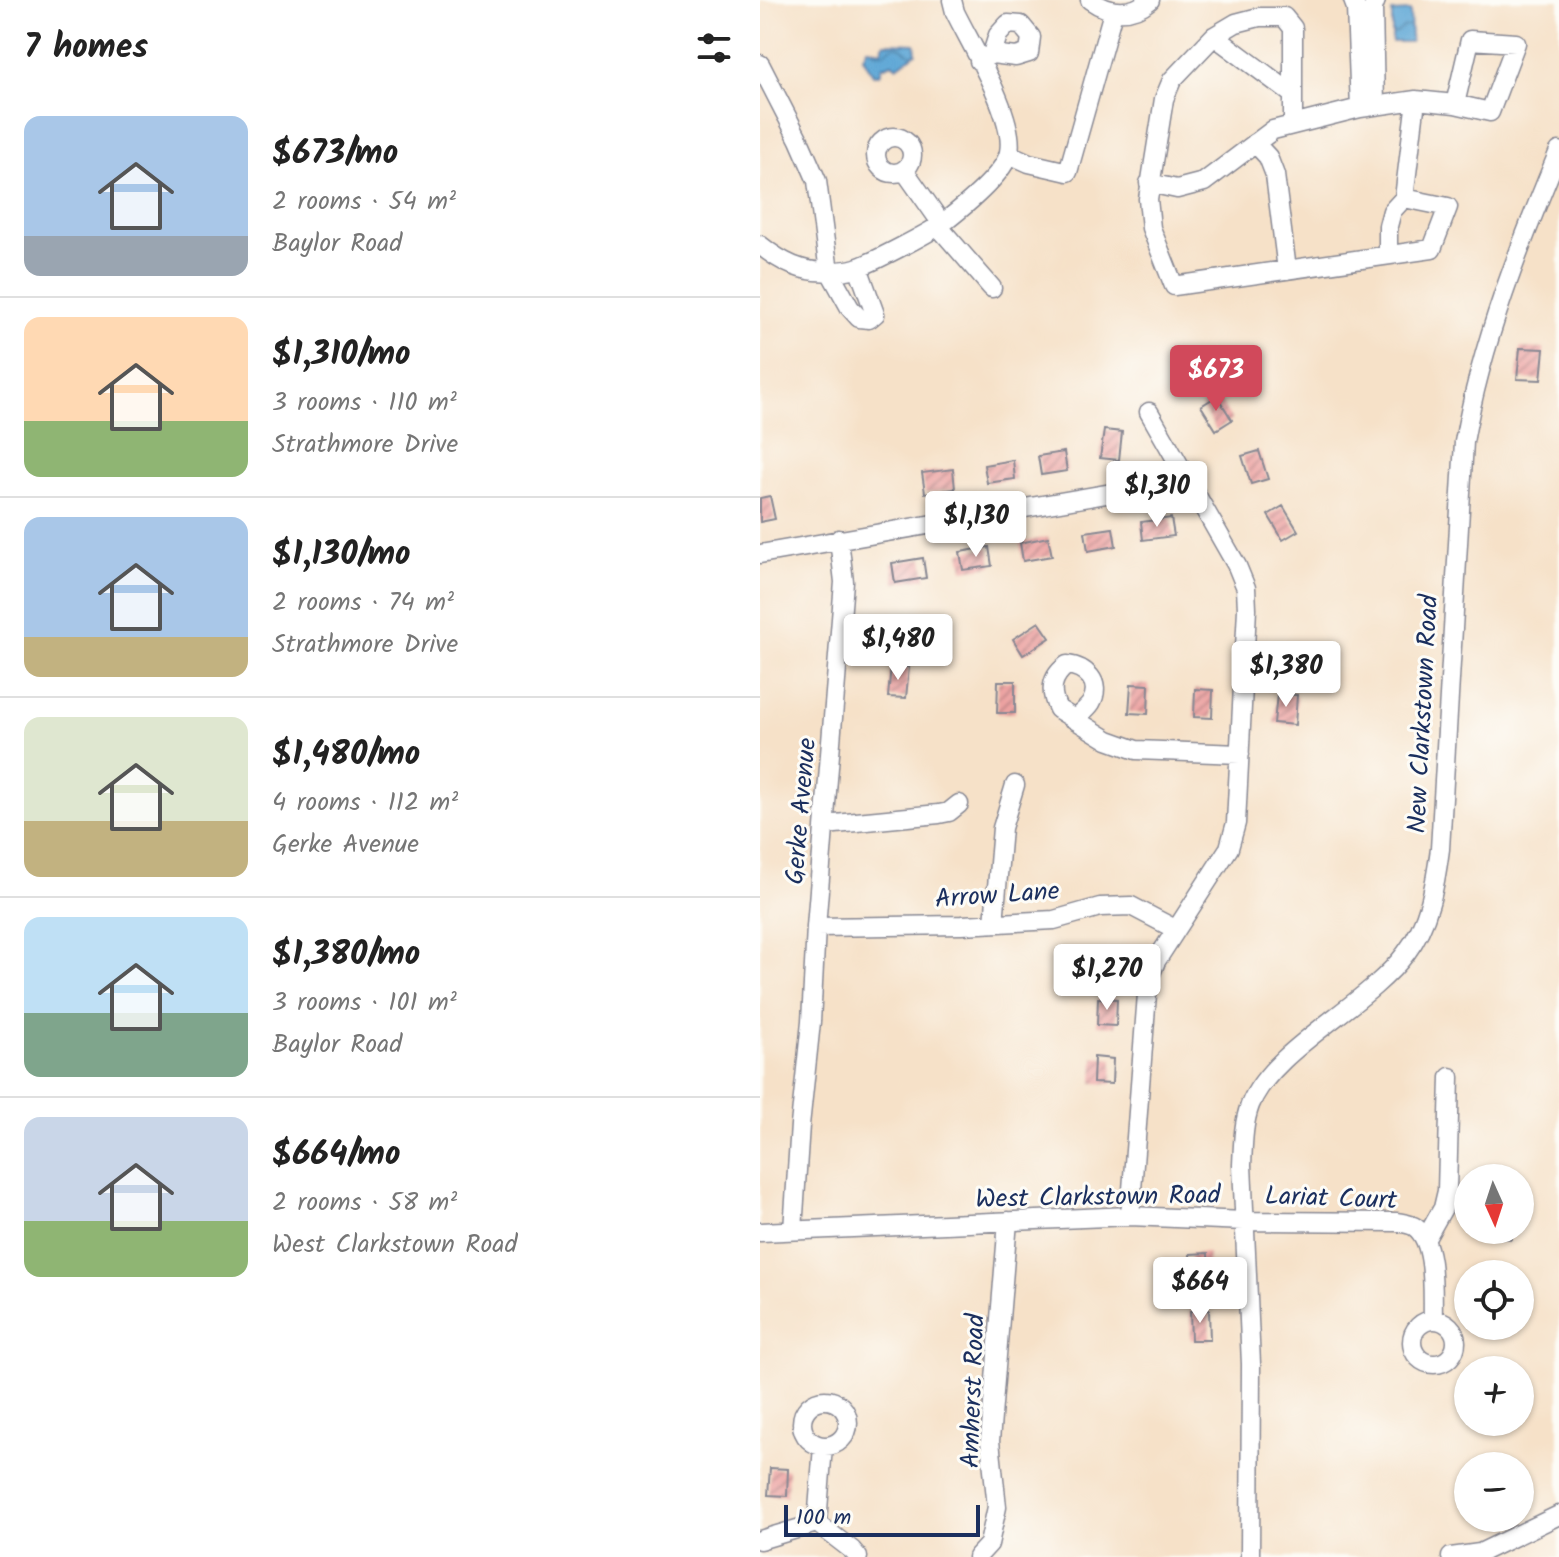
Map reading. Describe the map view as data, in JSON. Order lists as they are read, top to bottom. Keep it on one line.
{"streets":{"street":["New Clarkstown Road","Gerke Avenue","Arrow Lane","West Clarkstown Road","Lariat Court","Amherst Road"]},"crossings":[["New Clarkstown Road","West Clarkstown Road"],["New Clarkstown Road","Lariat Court"],["Gerke Avenue","Arrow Lane"],["Gerke Avenue","West Clarkstown Road"],["West Clarkstown Road","Lariat Court"],["West Clarkstown Road","Amherst Road"]],"scale_bar":"100 m","north":"bottom","page":{"heading":"7 homes","list":[{"name":"$673/mo","note":"2 rooms · 54 m² · Baylor Road"},{"name":"$1,310/mo","note":"3 rooms · 110 m² · Strathmore Drive"},{"name":"$1,130/mo","note":"2 rooms · 74 m² · Strathmore Drive"},{"name":"$1,480/mo","note":"4 rooms · 112 m² · Gerke Avenue"},{"name":"$1,380/mo","note":"3 rooms · 101 m² · Baylor Road"},{"name":"$664/mo","note":"2 rooms · 58 m² · West Clarkstown Road"}],"price":["$673","$1,310","$1,130","$1,480","$1,380","$1,270","$664"],"map_buttons":["+","−"],"scale":"100 m"}}
